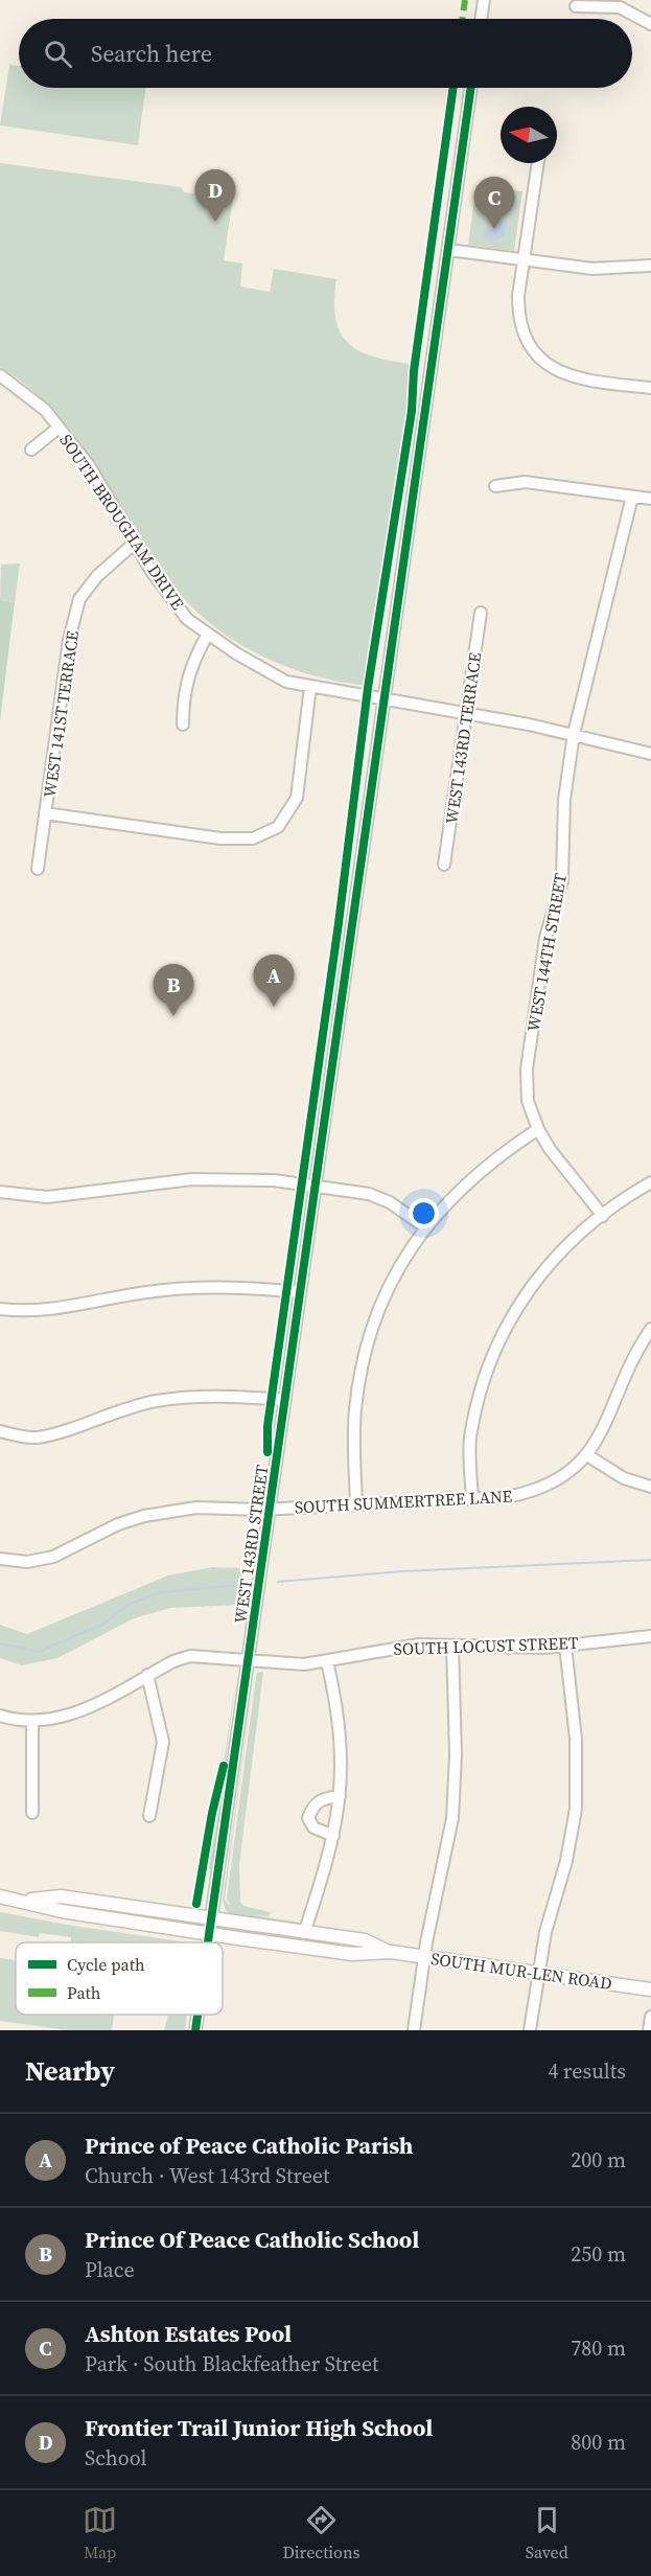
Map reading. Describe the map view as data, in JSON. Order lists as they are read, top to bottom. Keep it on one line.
{"streets":{"main road":["SOUTH MUR-LEN ROAD"],"street":["SOUTH BROUGHAM DRIVE","WEST 141ST TERRACE","WEST 143RD TERRACE","WEST 144TH STREET","SOUTH SUMMERTREE LANE","WEST 143RD STREET","SOUTH LOCUST STREET"]},"crossings":[["SOUTH BROUGHAM DRIVE","WEST 141ST TERRACE"],["SOUTH BROUGHAM DRIVE","WEST 143RD TERRACE"],["SOUTH BROUGHAM DRIVE","WEST 144TH STREET"],["SOUTH BROUGHAM DRIVE","WEST 143RD STREET"],["SOUTH SUMMERTREE LANE","WEST 143RD STREET"],["WEST 143RD STREET","SOUTH LOCUST STREET"],["WEST 143RD STREET","SOUTH MUR-LEN ROAD"]],"legend":["Cycle path","Path"],"north":"left","page":{"search":"Search here","pins":["D","C","A","B"],"heading":["Nearby","4 results"],"list":[{"mark":"A","name":"Prince of Peace Catholic Parish","note":"Church · West 143rd Street","value":"200 m"},{"mark":"B","name":"Prince Of Peace Catholic School","note":"Place","value":"250 m"},{"mark":"C","name":"Ashton Estates Pool","note":"Park · South Blackfeather Street","value":"780 m"},{"mark":"D","name":"Frontier Trail Junior High School","note":"School","value":"800 m"}],"nav":["Map","Directions","Saved"]}}
